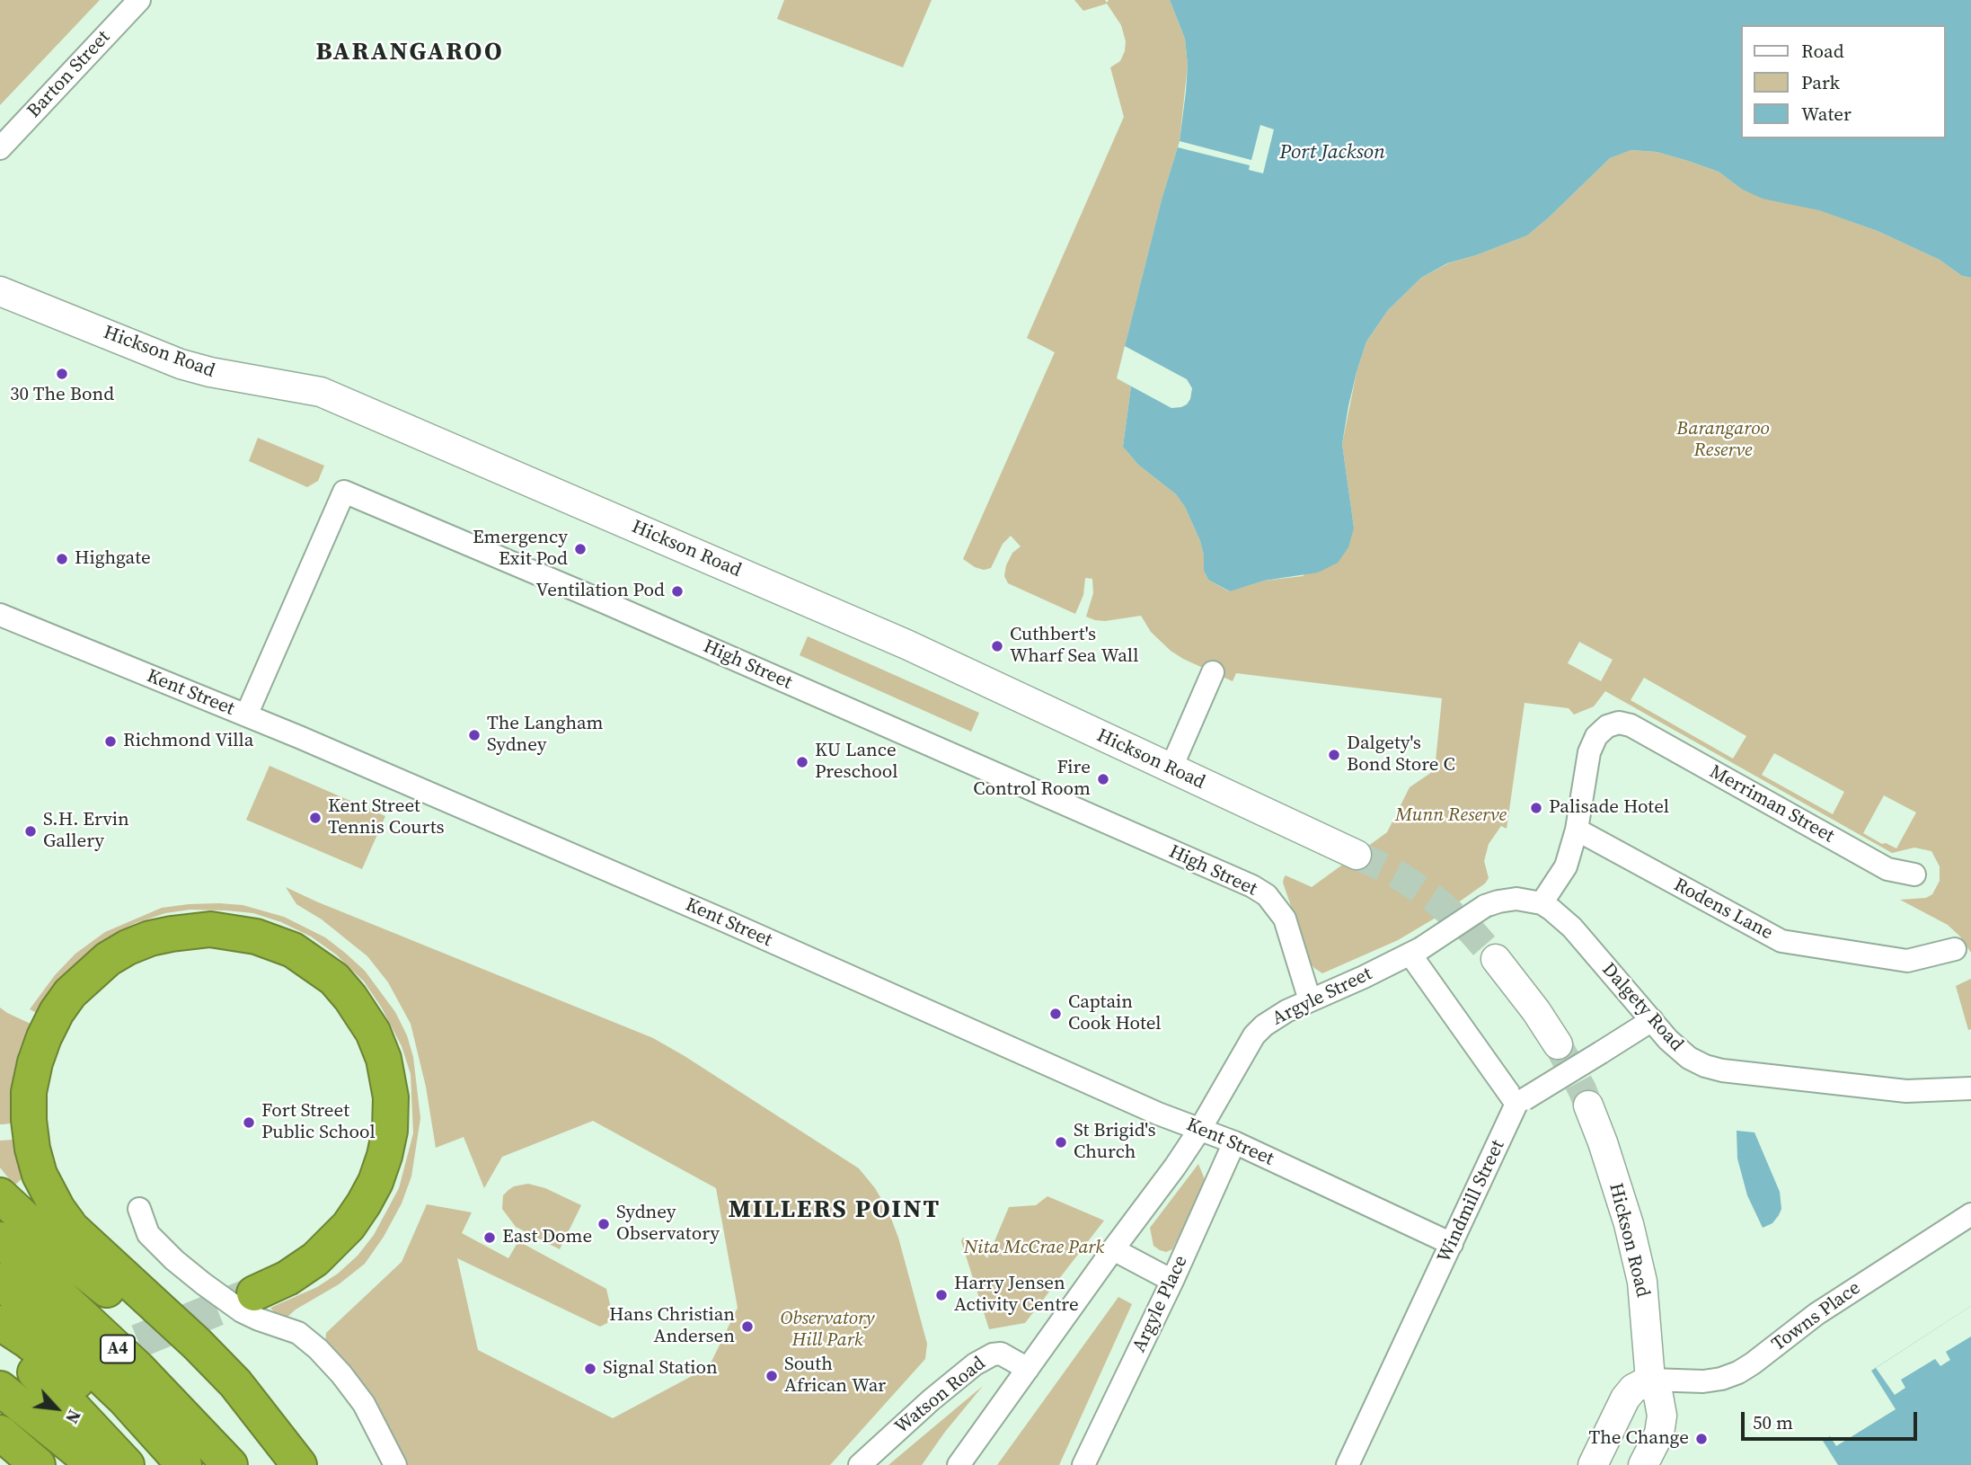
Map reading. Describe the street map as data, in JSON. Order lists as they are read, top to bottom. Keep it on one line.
{"streets":{"highway":["A4"],"street":["Barton Street","Hickson Road","High Street","Kent Street","Merriman Street","Rodens Lane","Argyle Street","Dalgety Road","Windmill Street","Argyle Place","Towns Place","Watson Road"]},"crossings":[["Hickson Road","Towns Place"],["High Street","Kent Street"],["High Street","Argyle Street"],["Kent Street","Argyle Street"],["Kent Street","Windmill Street"],["Kent Street","Argyle Place"],["Merriman Street","Rodens Lane"],["Argyle Street","Dalgety Road"],["Argyle Street","Watson Road"]],"districts":["BARANGAROO","MILLERS POINT"],"water":["Port Jackson"],"parks":["Barangaroo Reserve","Munn Reserve","Nita McCrae Park","Observatory Hill Park"],"places":["30 The Bond","Emergency Exit Pod","Highgate","Ventilation Pod","Cuthbert's Wharf Sea Wall","The Langham Sydney","Richmond Villa","Dalgety's Bond Store C","KU Lance Preschool","Fire Control Room","Palisade Hotel","Kent Street Tennis Courts","S.H. Ervin Gallery","Captain Cook Hotel","Fort Street Public School","St Brigid's Church","Sydney Observatory","East Dome","Harry Jensen Activity Centre","Hans Christian Andersen","Signal Station","South African War","The Change"],"legend":["Road","Park","Water"],"scale_bar":"50 m","north":"bottom right"}
